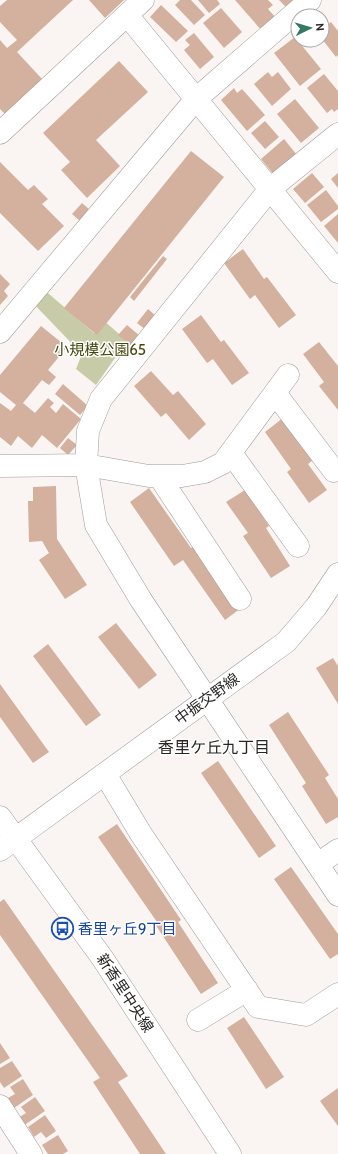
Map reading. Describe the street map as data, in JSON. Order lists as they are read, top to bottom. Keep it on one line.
{"streets":{"street":["中振交野線","新香里中央線"]},"crossings":[["中振交野線","新香里中央線"]],"districts":["香里ケ丘九丁目"],"parks":["小規模公園65"],"places":{"bus stop":["香里ヶ丘9丁目"]},"north":"right"}
